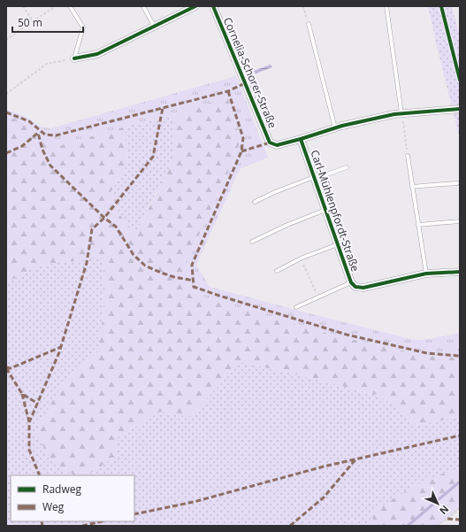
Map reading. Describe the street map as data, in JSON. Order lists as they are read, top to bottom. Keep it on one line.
{"streets":{"street":["Cornelia-Schorer-Straße","Carl-Mühlenpfordt-Straße"]},"crossings":[["Cornelia-Schorer-Straße","Carl-Mühlenpfordt-Straße"]],"legend":["Radweg","Weg"],"scale_bar":"50 m","north":"bottom right"}
